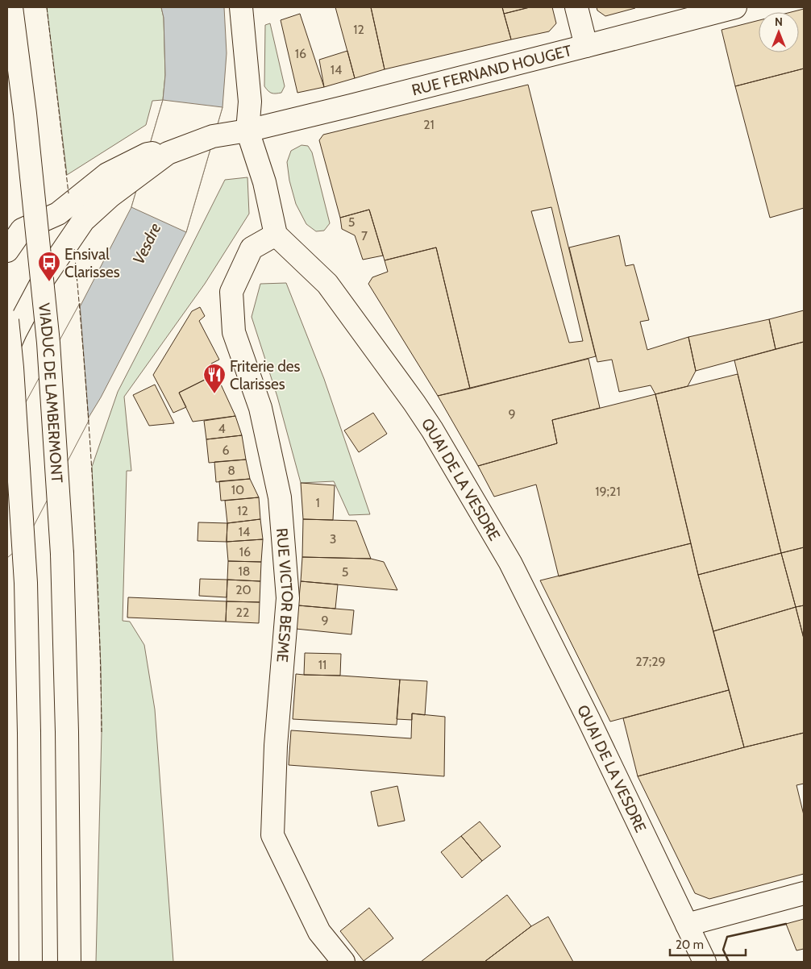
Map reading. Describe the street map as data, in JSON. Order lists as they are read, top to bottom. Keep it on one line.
{"streets":{"main road":["RUE FERNAND HOUGET","VIADUC DE LAMBERMONT","QUAI DE LA VESDRE","RUE VICTOR BESME"]},"crossings":[["QUAI DE LA VESDRE","RUE VICTOR BESME"]],"water":["Vesdre"],"places":{"bus stop":["Ensival Clarisses"],"restaurant":["Friterie des Clarisses"]},"house_numbers":["12","16","14","21","5","7","9","4","6","8","10","19;21","1","12","14","3","16","18","5","20","22","9","27;29","11"],"scale_bar":"20 m","north":"top"}
